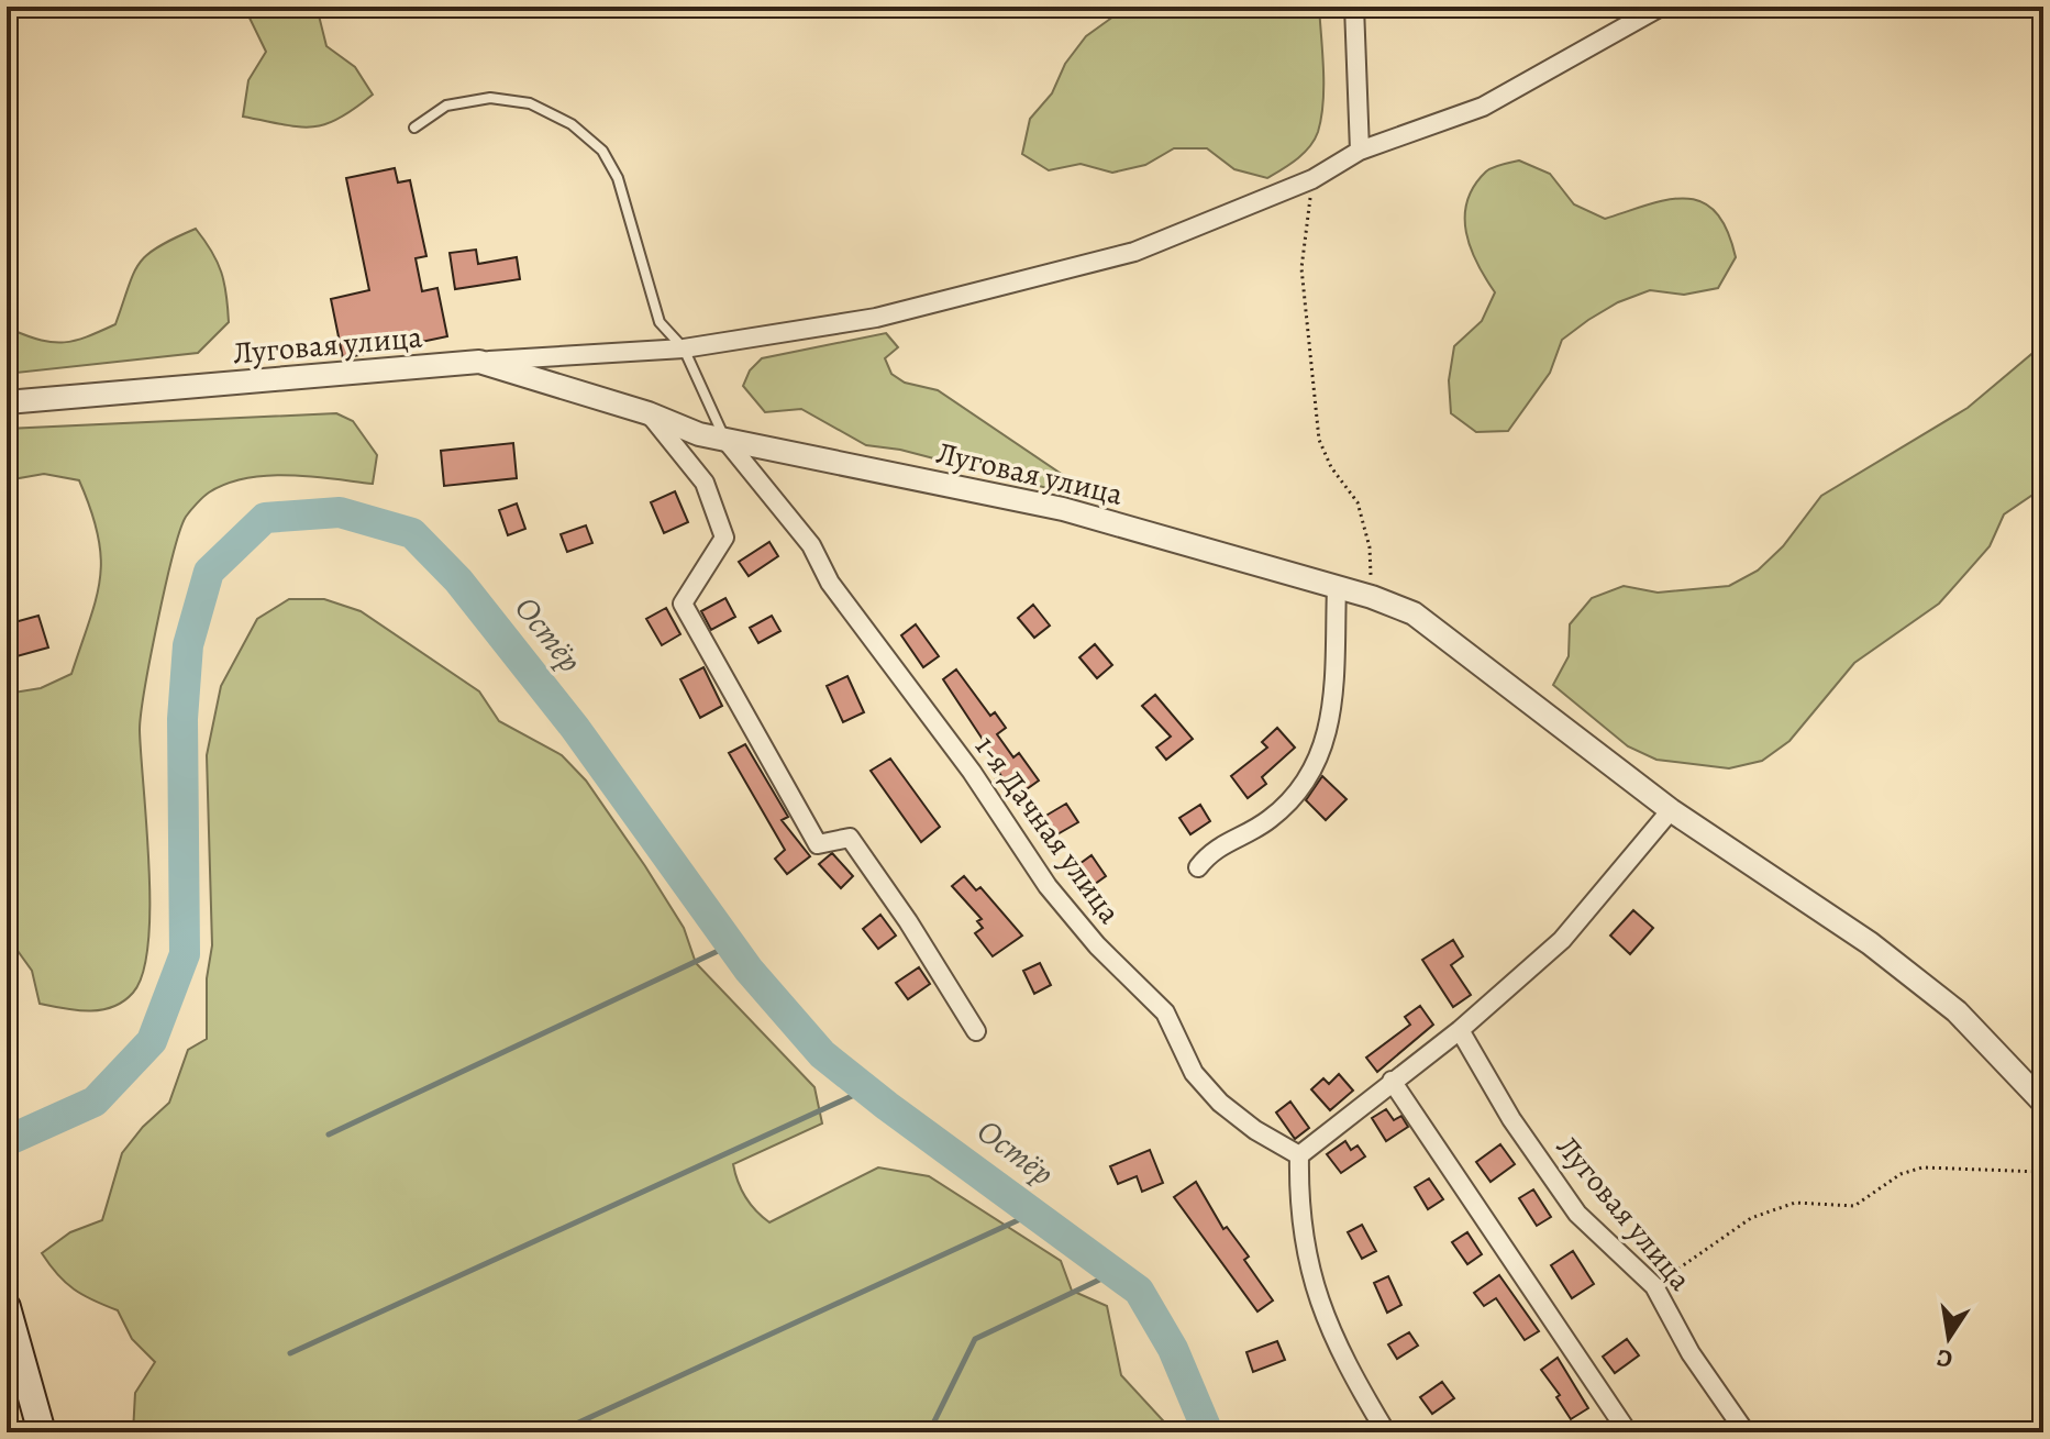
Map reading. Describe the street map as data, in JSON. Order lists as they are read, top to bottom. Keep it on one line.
{"streets":{"street":["Луговая улица","1-я Дачная улица"]},"crossings":[["Луговая улица","1-я Дачная улица"]],"water":["Остёр"],"north":"bottom"}
